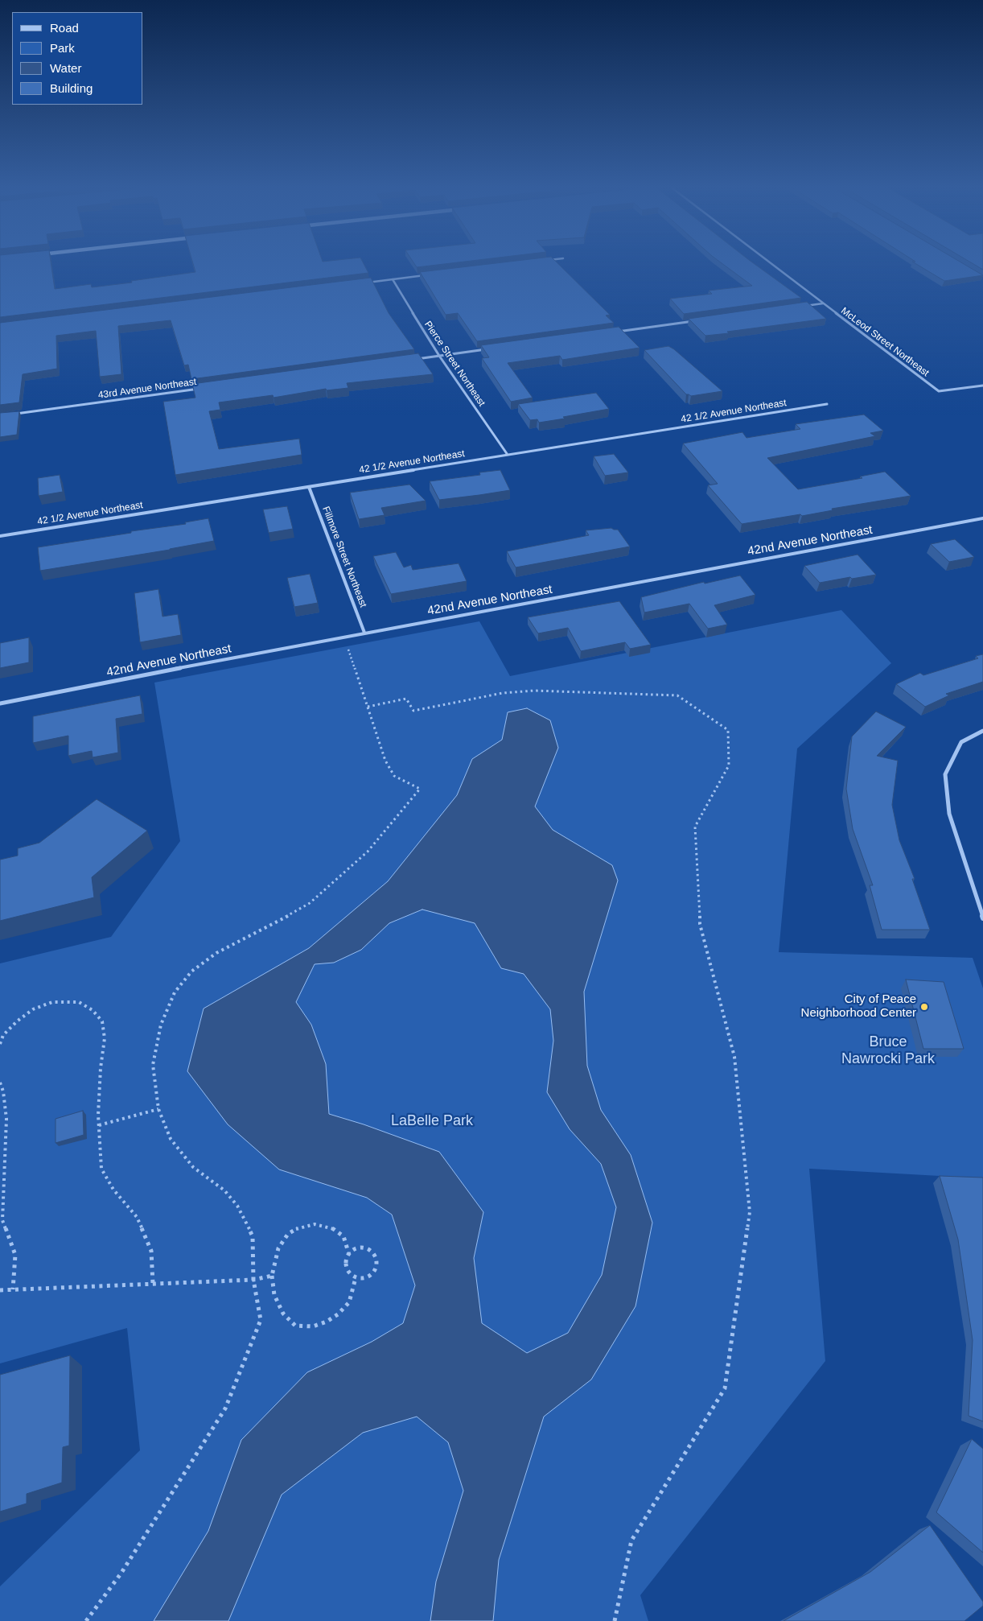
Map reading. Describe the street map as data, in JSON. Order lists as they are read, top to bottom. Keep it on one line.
{"streets":{"street":["McLeod Street Northeast","Pierce Street Northeast","43rd Avenue Northeast","42 1/2 Avenue Northeast","42nd Avenue Northeast","Fillmore Street Northeast"]},"crossings":[["Pierce Street Northeast","42 1/2 Avenue Northeast"],["42 1/2 Avenue Northeast","Fillmore Street Northeast"],["42nd Avenue Northeast","Fillmore Street Northeast"]],"parks":["Bruce Nawrocki Park","LaBelle Park"],"places":["City of Peace Neighborhood Center"],"legend":["Road","Park","Water","Building"]}
